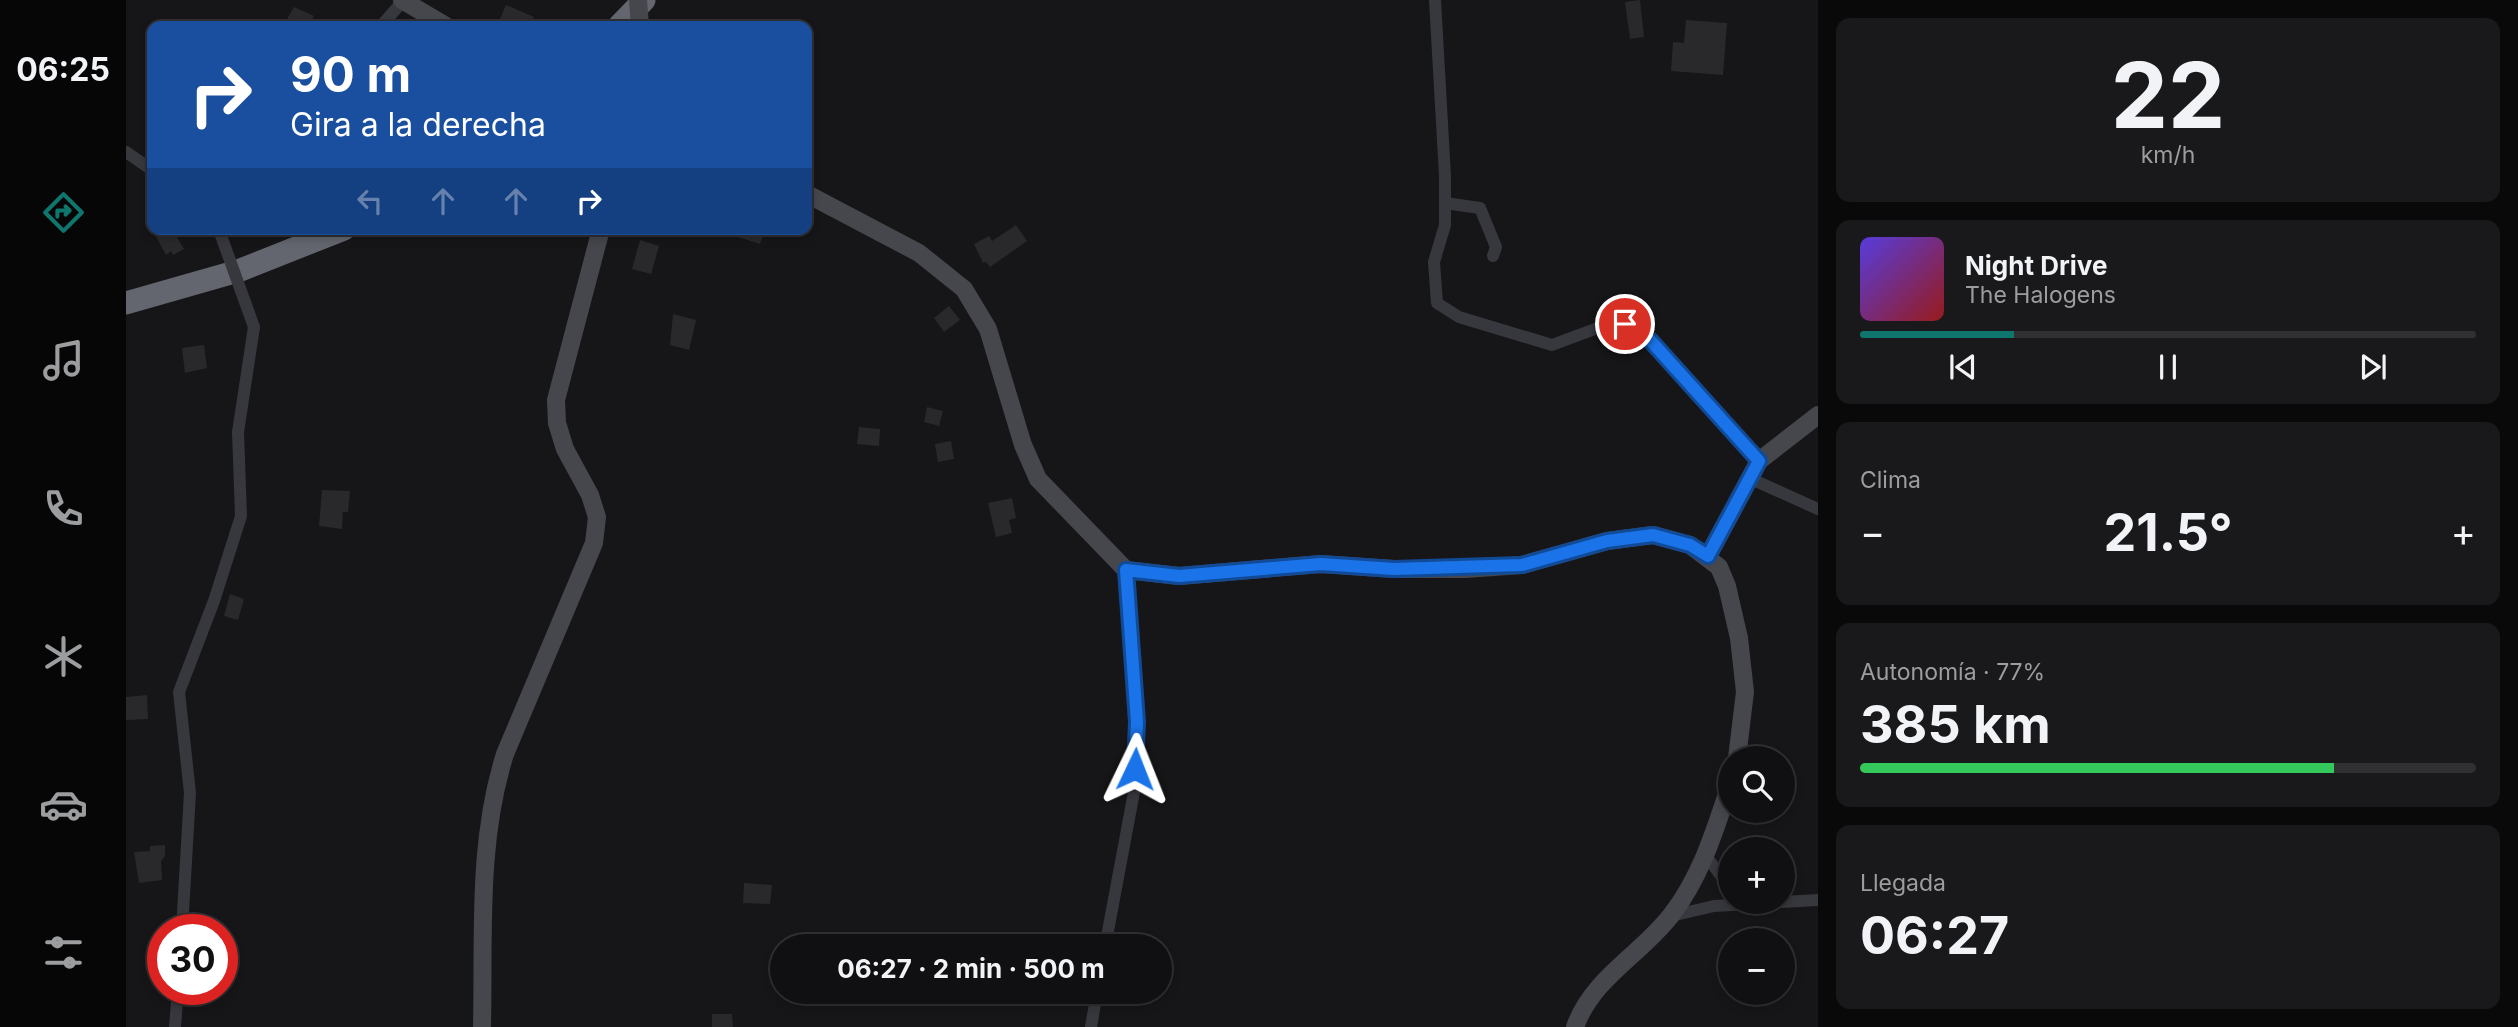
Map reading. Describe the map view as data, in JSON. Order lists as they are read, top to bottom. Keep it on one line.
{"page":{"tabs":"06:25","tile":[["22","km/h"],"Clima",["Autonomía · 77%","385 km"],["Llegada","06:27"]],"turn":["90 m","Gira a la derecha"],"song":["Night Drive","The Halogens"],"heat":["−","21.5°","+"],"map_buttons":["+","−"],"limit":"30","trip":"06:27 · 2 min · 500 m"}}
